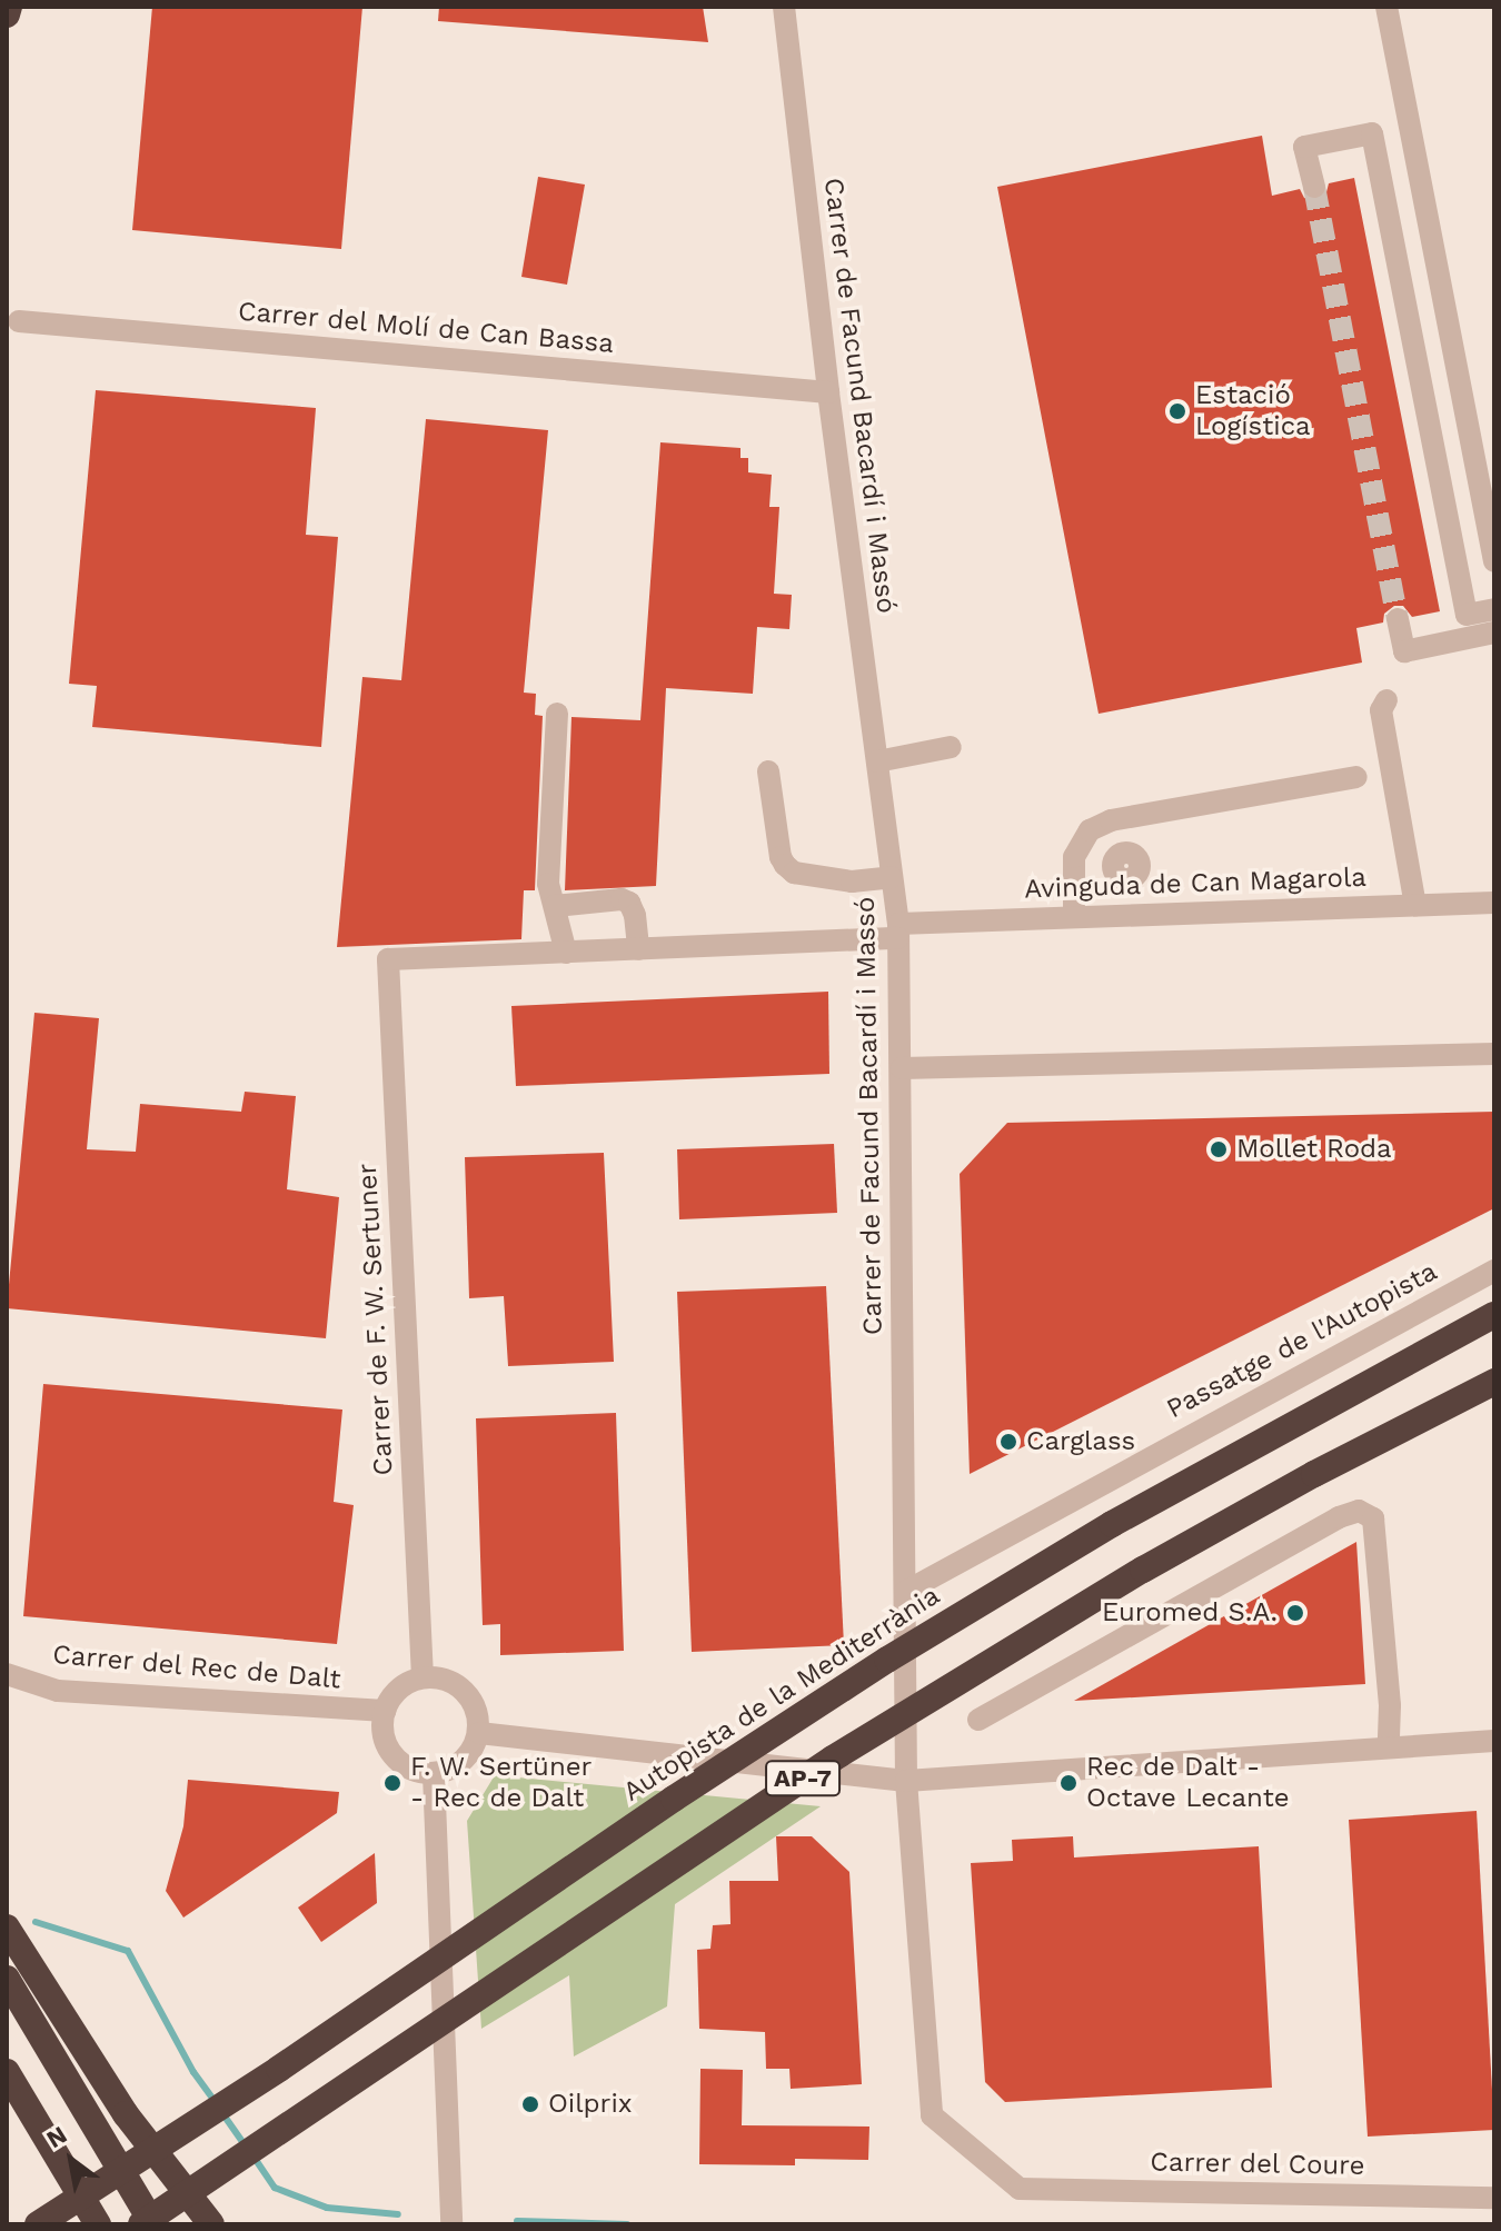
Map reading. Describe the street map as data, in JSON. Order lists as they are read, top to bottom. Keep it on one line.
{"streets":{"highway":["Autopista de la Mediterrània","AP-7"],"street":["Carrer del Molí de Can Bassa","Carrer de Facund Bacardí i Massó","Avinguda de Can Magarola","Carrer de F. W. Sertuner","Passatge de l'Autopista","Carrer del Rec de Dalt","Carrer del Coure"]},"crossings":[["Carrer del Molí de Can Bassa","Carrer de Facund Bacardí i Massó"],["Carrer de Facund Bacardí i Massó","Avinguda de Can Magarola"],["Carrer de Facund Bacardí i Massó","Passatge de l'Autopista"],["Carrer de Facund Bacardí i Massó","Carrer del Coure"],["Avinguda de Can Magarola","Carrer de F. W. Sertuner"],["Carrer de F. W. Sertuner","Carrer del Rec de Dalt"]],"places":["Estació Logística","Mollet Roda","Carglass","Euromed S.A.","F. W. Sertüner - Rec de Dalt","Rec de Dalt - Octave Lecante","Oilprix"],"north":"top left"}
